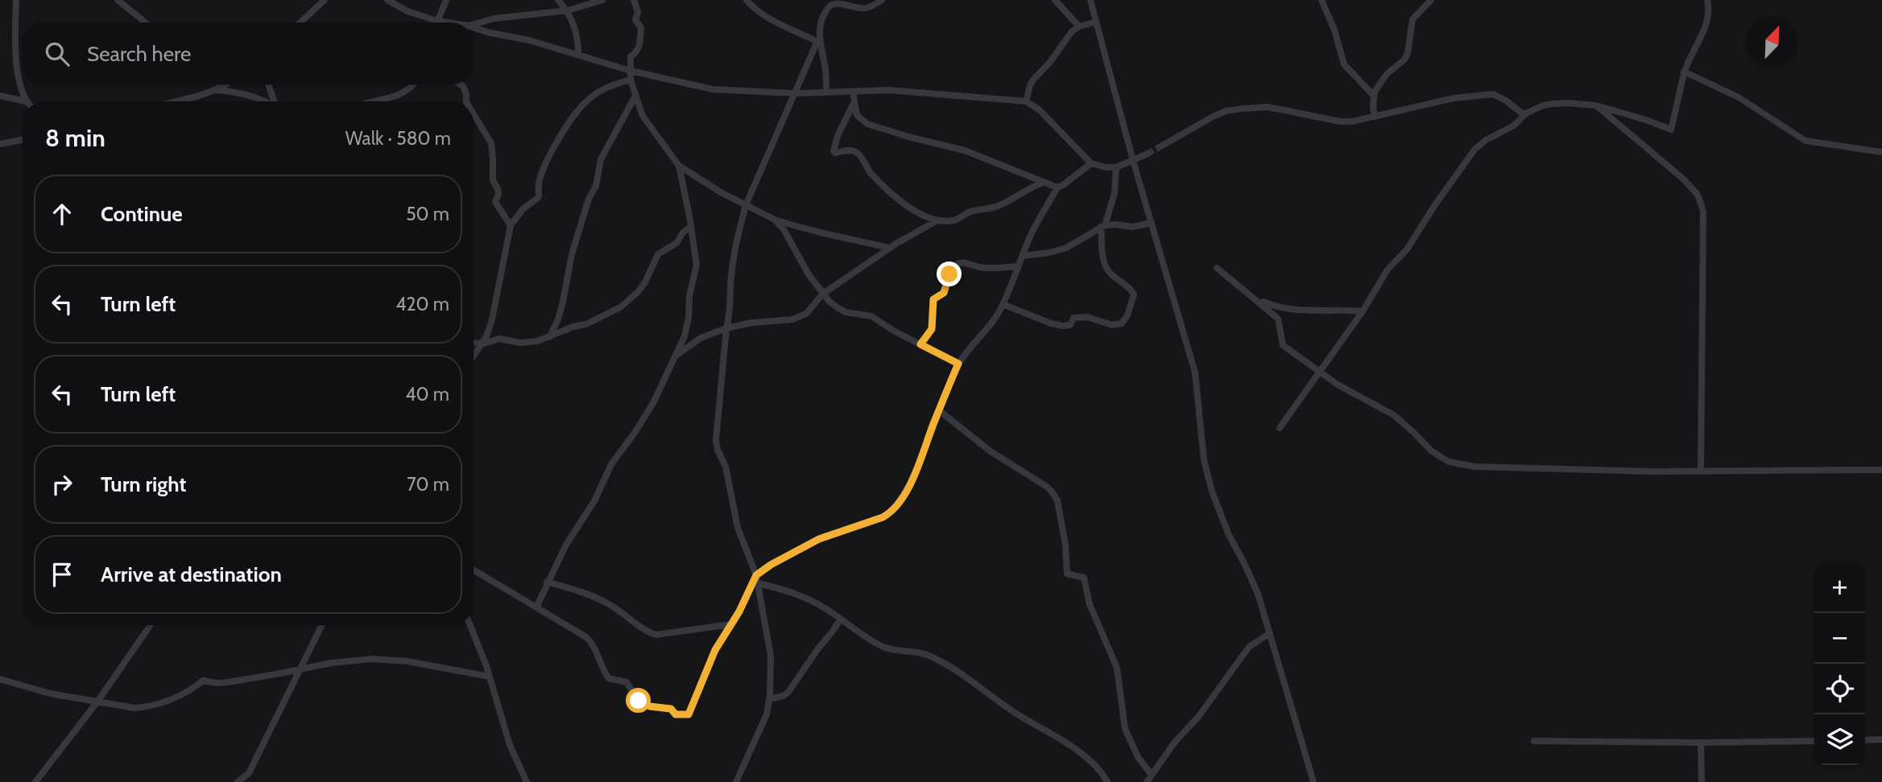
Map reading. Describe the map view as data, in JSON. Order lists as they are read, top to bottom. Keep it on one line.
{"north":"top right","page":{"search":"Search here","heading":["8 min","Walk · 580 m"],"list":[["Continue","50 m"],["Turn left","420 m"],["Turn left","40 m"],["Turn right","70 m"],"Arrive at destination"],"map_buttons":["+","−"]}}
